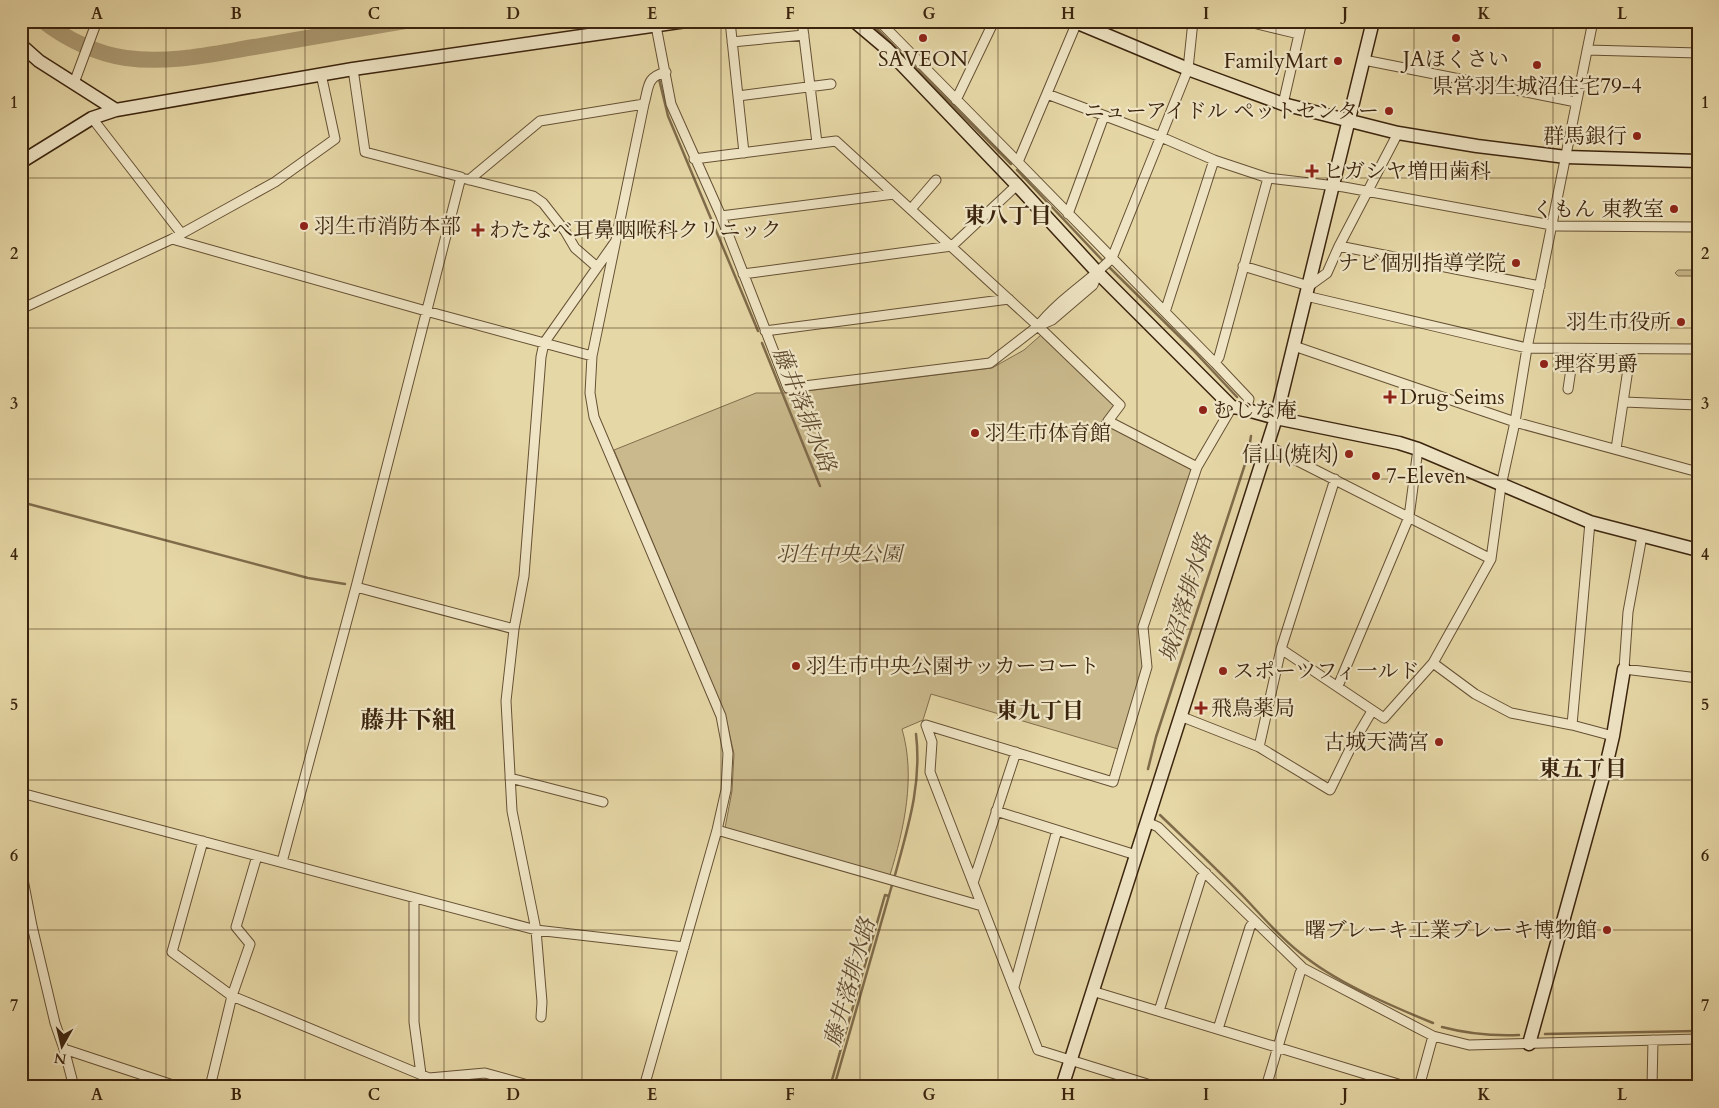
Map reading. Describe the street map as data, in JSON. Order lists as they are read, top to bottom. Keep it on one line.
{"districts":["東八丁目","東九丁目","藤井下組","東五丁目"],"water":["藤井落排水路","城沼落排水路"],"parks":["羽生中央公園"],"places":{"other":["SAVEON","JAほくさい","FamilyMart","県営羽生城沼住宅79-4","ニューアイドル ペットセンター","群馬銀行","くもん 東教室","羽生市消防本部","ナビ個別指導学院","羽生市役所","理容男爵","むじな庵","羽生市体育館","信山(焼肉)","7-Eleven","羽生市中央公園サッカーコート","スポーツフィ一ルド","古城天満宮","曙ブレーキ工業ブレーキ博物館"],"health":["ヒガシヤ増田歯科","わたなべ耳鼻咽喉科クリニック","Drug Seims","飛鳥薬局"]},"north":"bottom","grid":{"columns":["A","B","C","D","E","F","G","H","I","J","K","L"],"rows":["1","2","3","4","5","6","7"]}}
